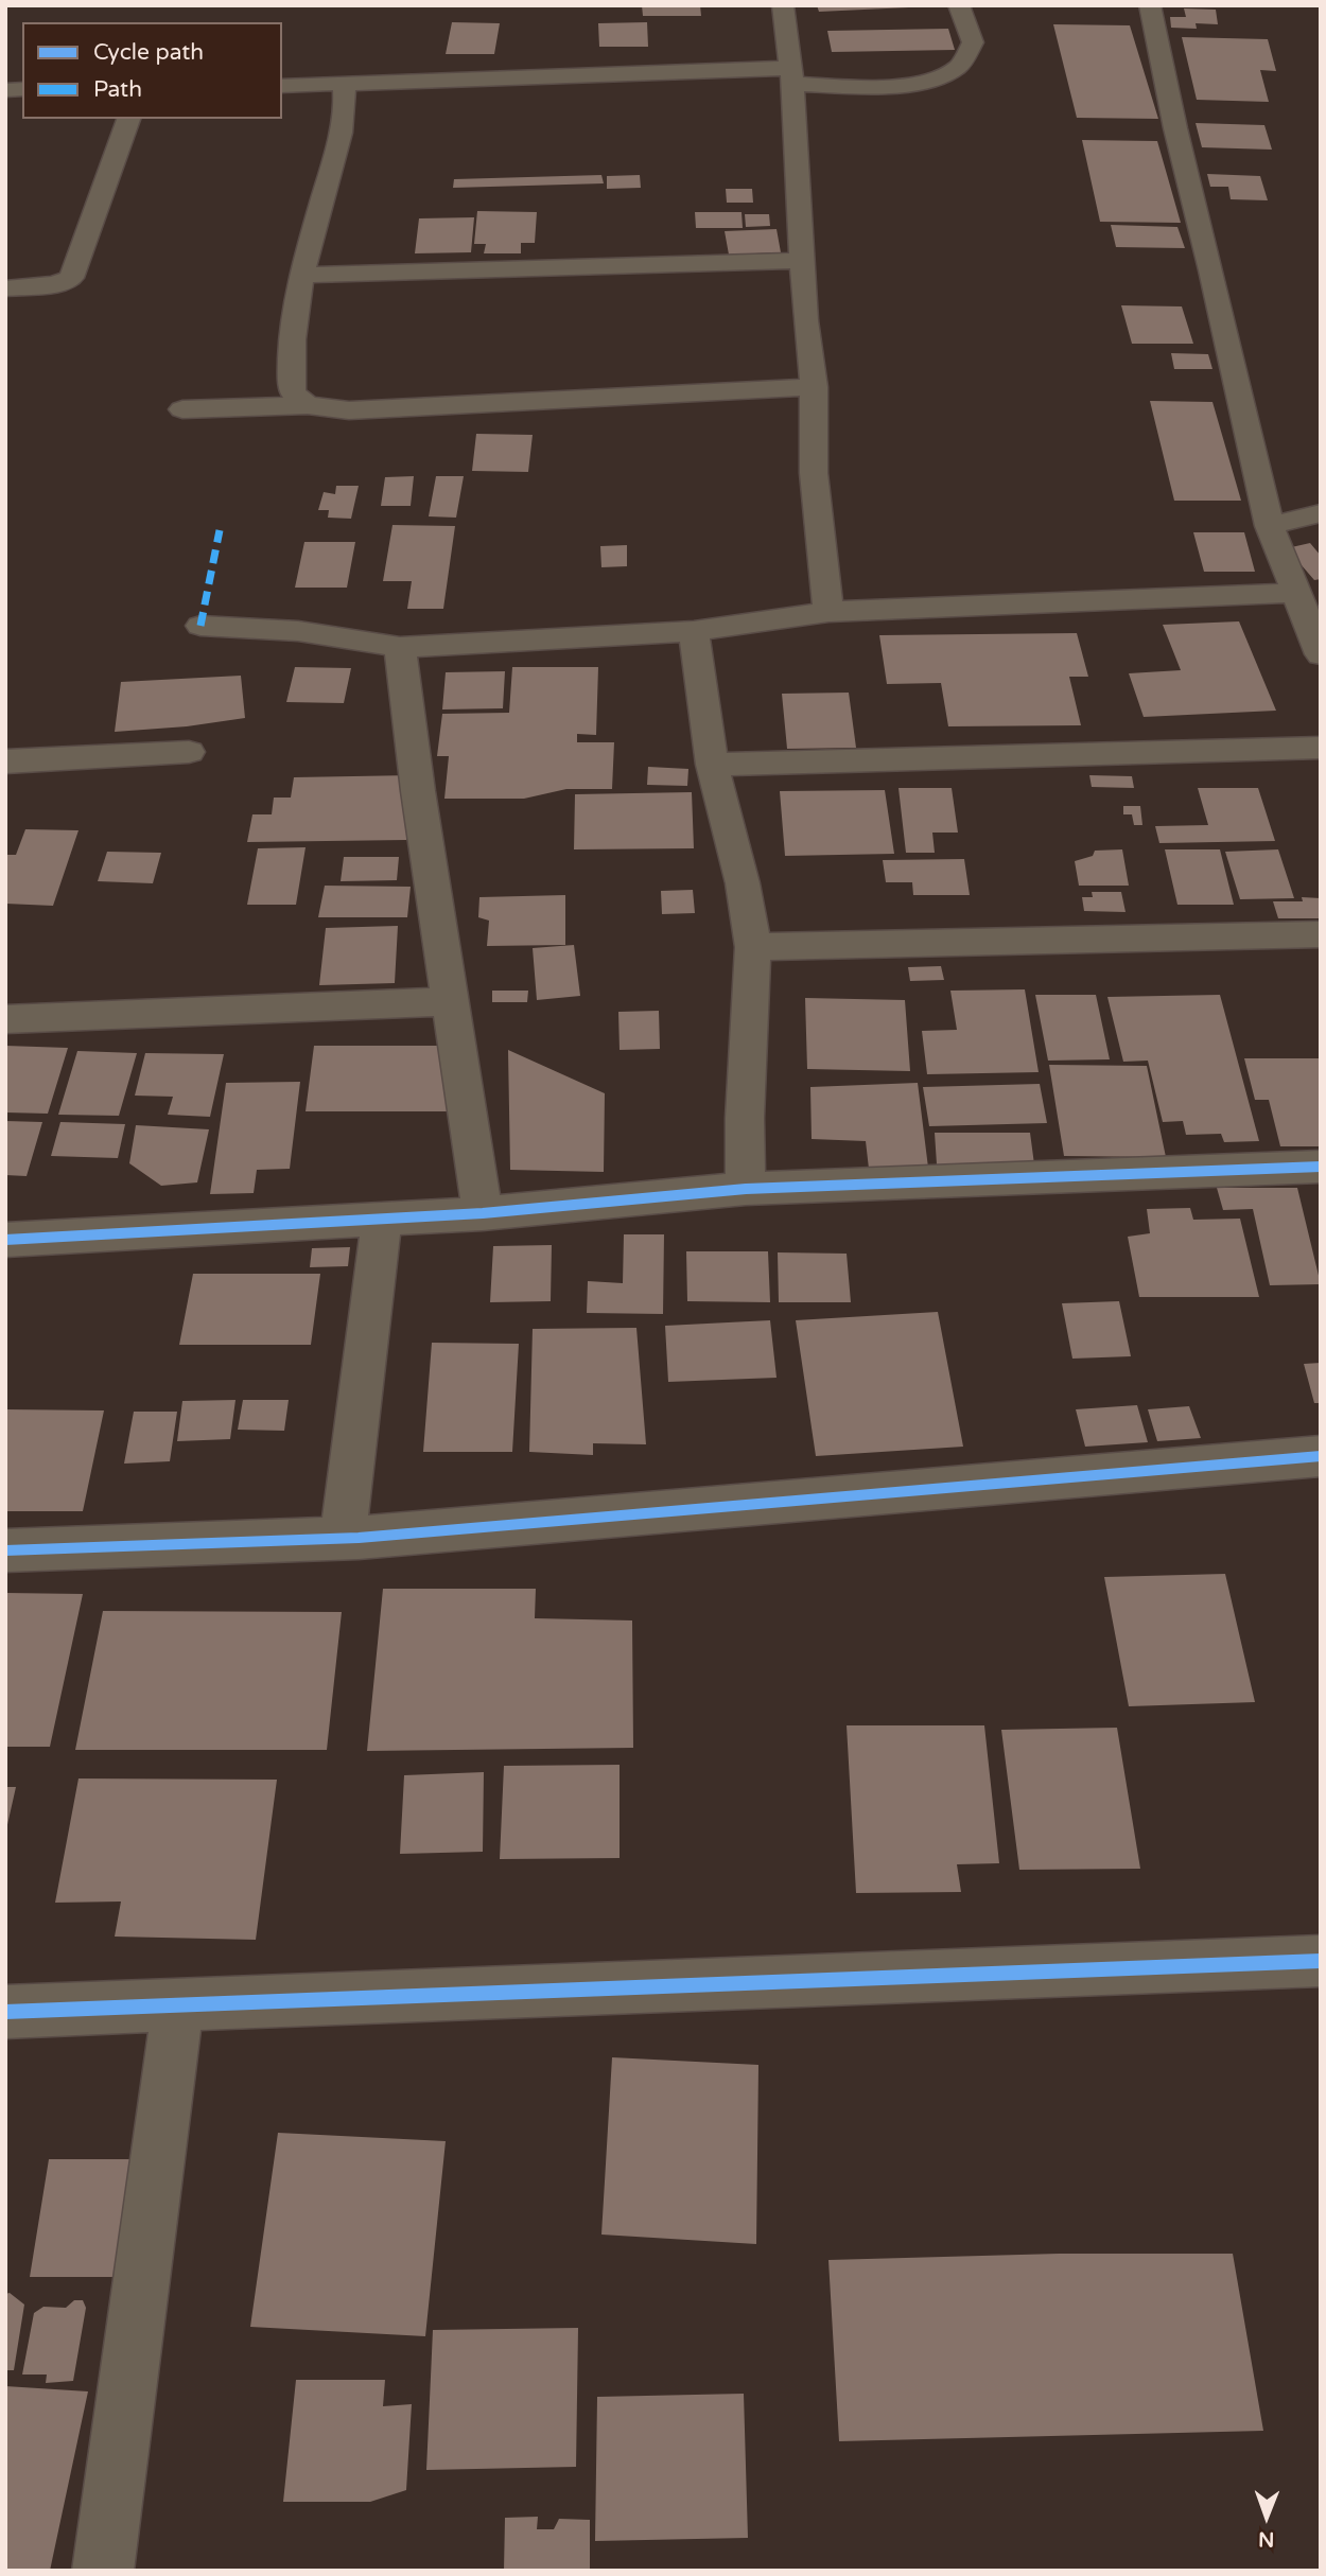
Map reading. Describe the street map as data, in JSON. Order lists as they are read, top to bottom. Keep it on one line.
{"legend":["Cycle path","Path"],"north":"bottom"}
